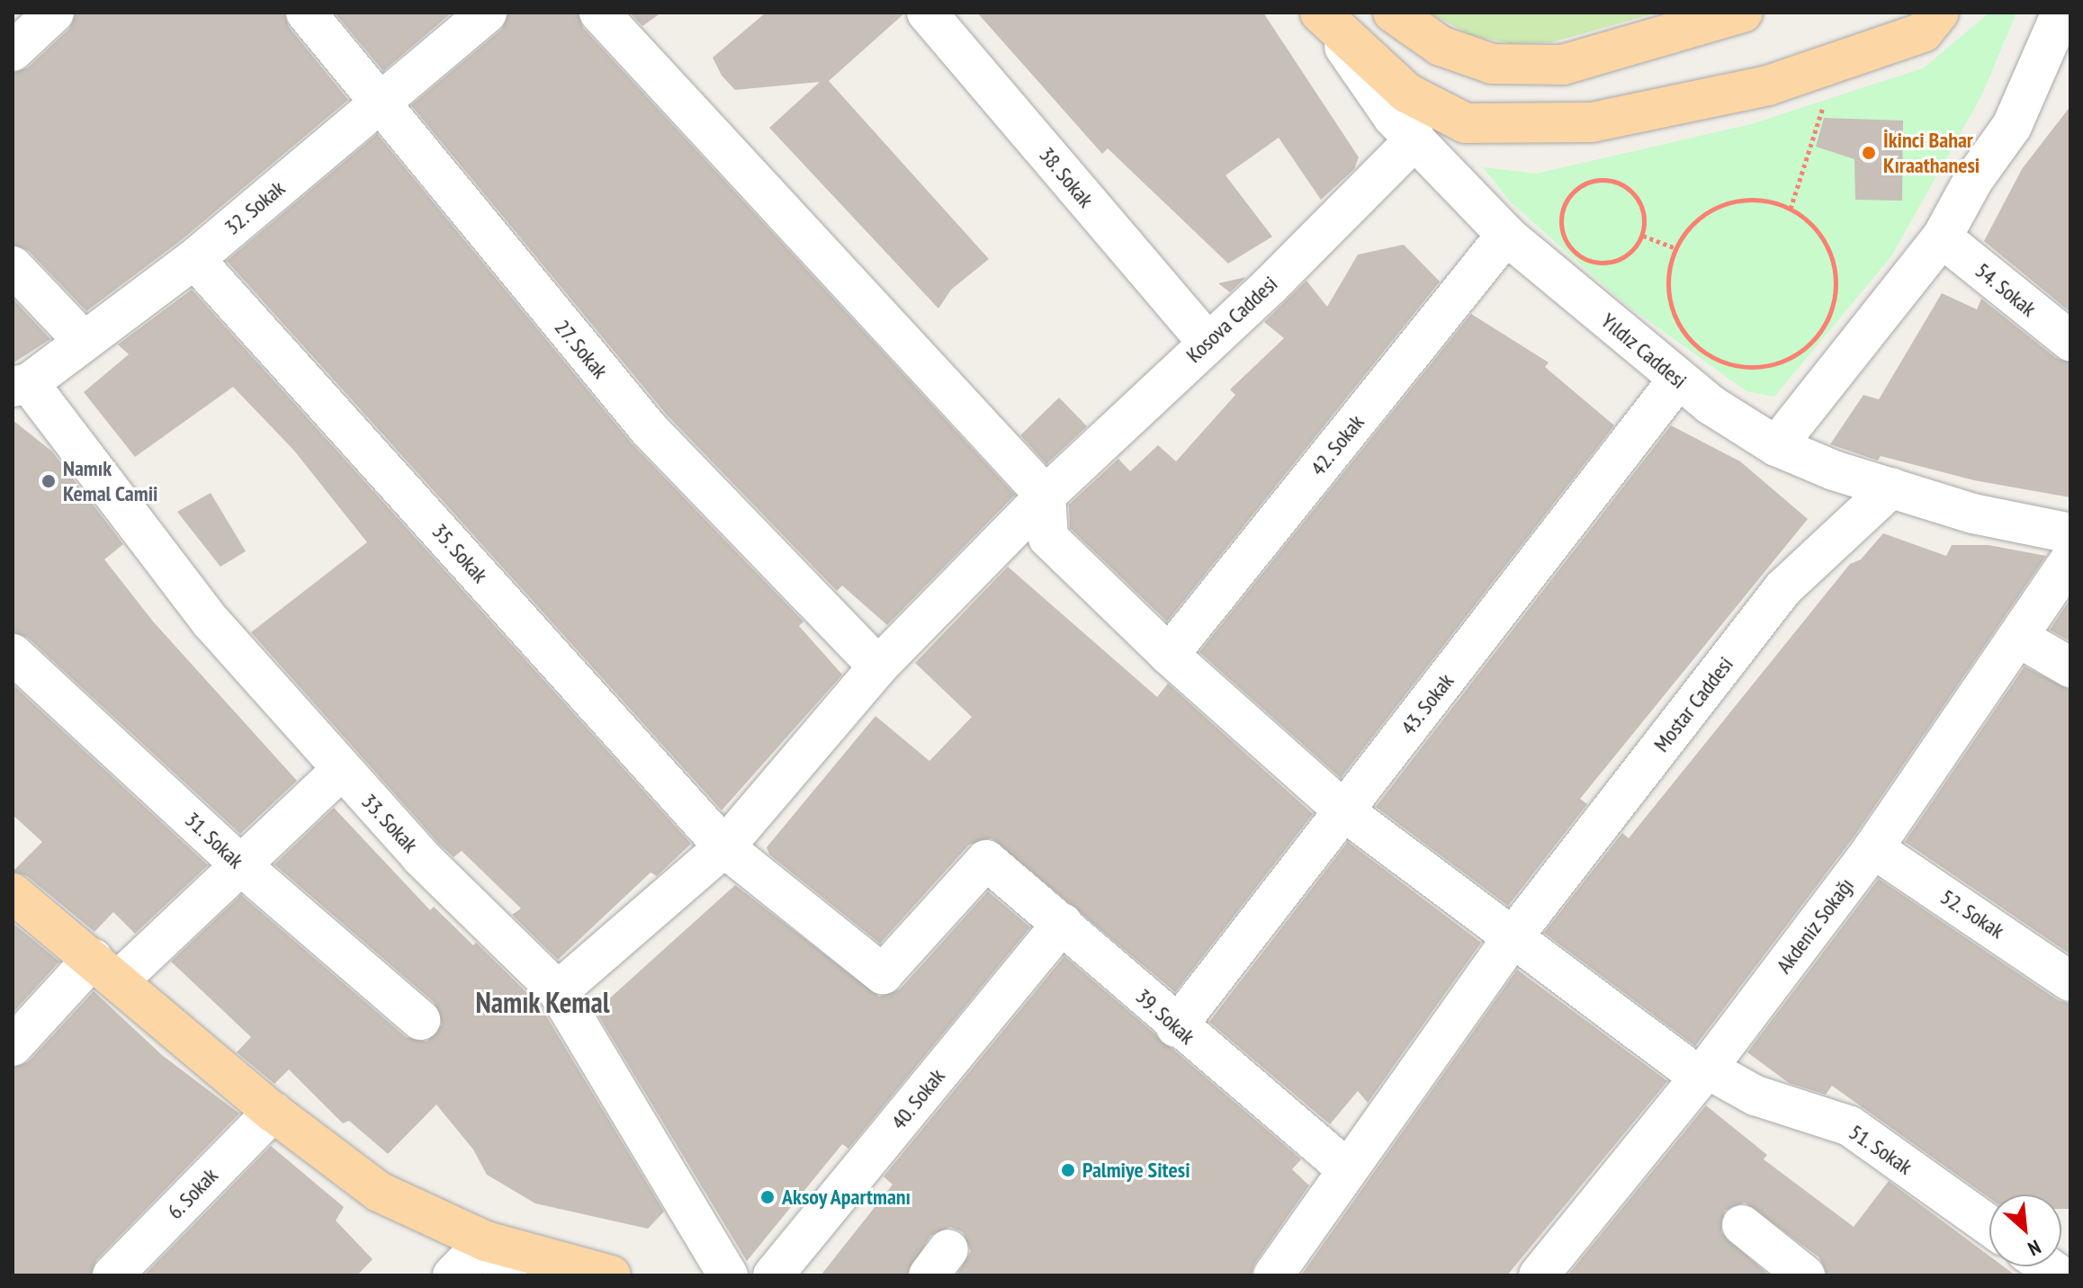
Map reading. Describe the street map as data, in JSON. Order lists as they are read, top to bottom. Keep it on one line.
{"streets":{"street":["38. Sokak","32. Sokak","54. Sokak","Kosova Caddesi","27. Sokak","Yıldız Caddesi","42. Sokak","35. Sokak","43. Sokak","Mostar Caddesi","33. Sokak","31. Sokak","52. Sokak","Akdeniz Sokağı","39. Sokak","40. Sokak","51. Sokak","6. Sokak"]},"crossings":[["38. Sokak","Kosova Caddesi"],["32. Sokak","27. Sokak"],["32. Sokak","35. Sokak"],["32. Sokak","33. Sokak"],["Kosova Caddesi","27. Sokak"],["Kosova Caddesi","Yıldız Caddesi"],["Kosova Caddesi","35. Sokak"],["Kosova Caddesi","33. Sokak"],["Kosova Caddesi","51. Sokak"],["Yıldız Caddesi","42. Sokak"],["Yıldız Caddesi","43. Sokak"],["Yıldız Caddesi","Mostar Caddesi"],["42. Sokak","51. Sokak"],["35. Sokak","39. Sokak"],["43. Sokak","39. Sokak"],["43. Sokak","51. Sokak"],["Mostar Caddesi","39. Sokak"],["Mostar Caddesi","51. Sokak"],["52. Sokak","Akdeniz Sokağı"],["Akdeniz Sokağı","51. Sokak"],["39. Sokak","40. Sokak"]],"districts":["Namık Kemal"],"places":["İkinci Bahar Kıraathanesi","Namık Kemal Camii","Palmiye Sitesi","Aksoy Apartmanı"],"north":"bottom right"}
